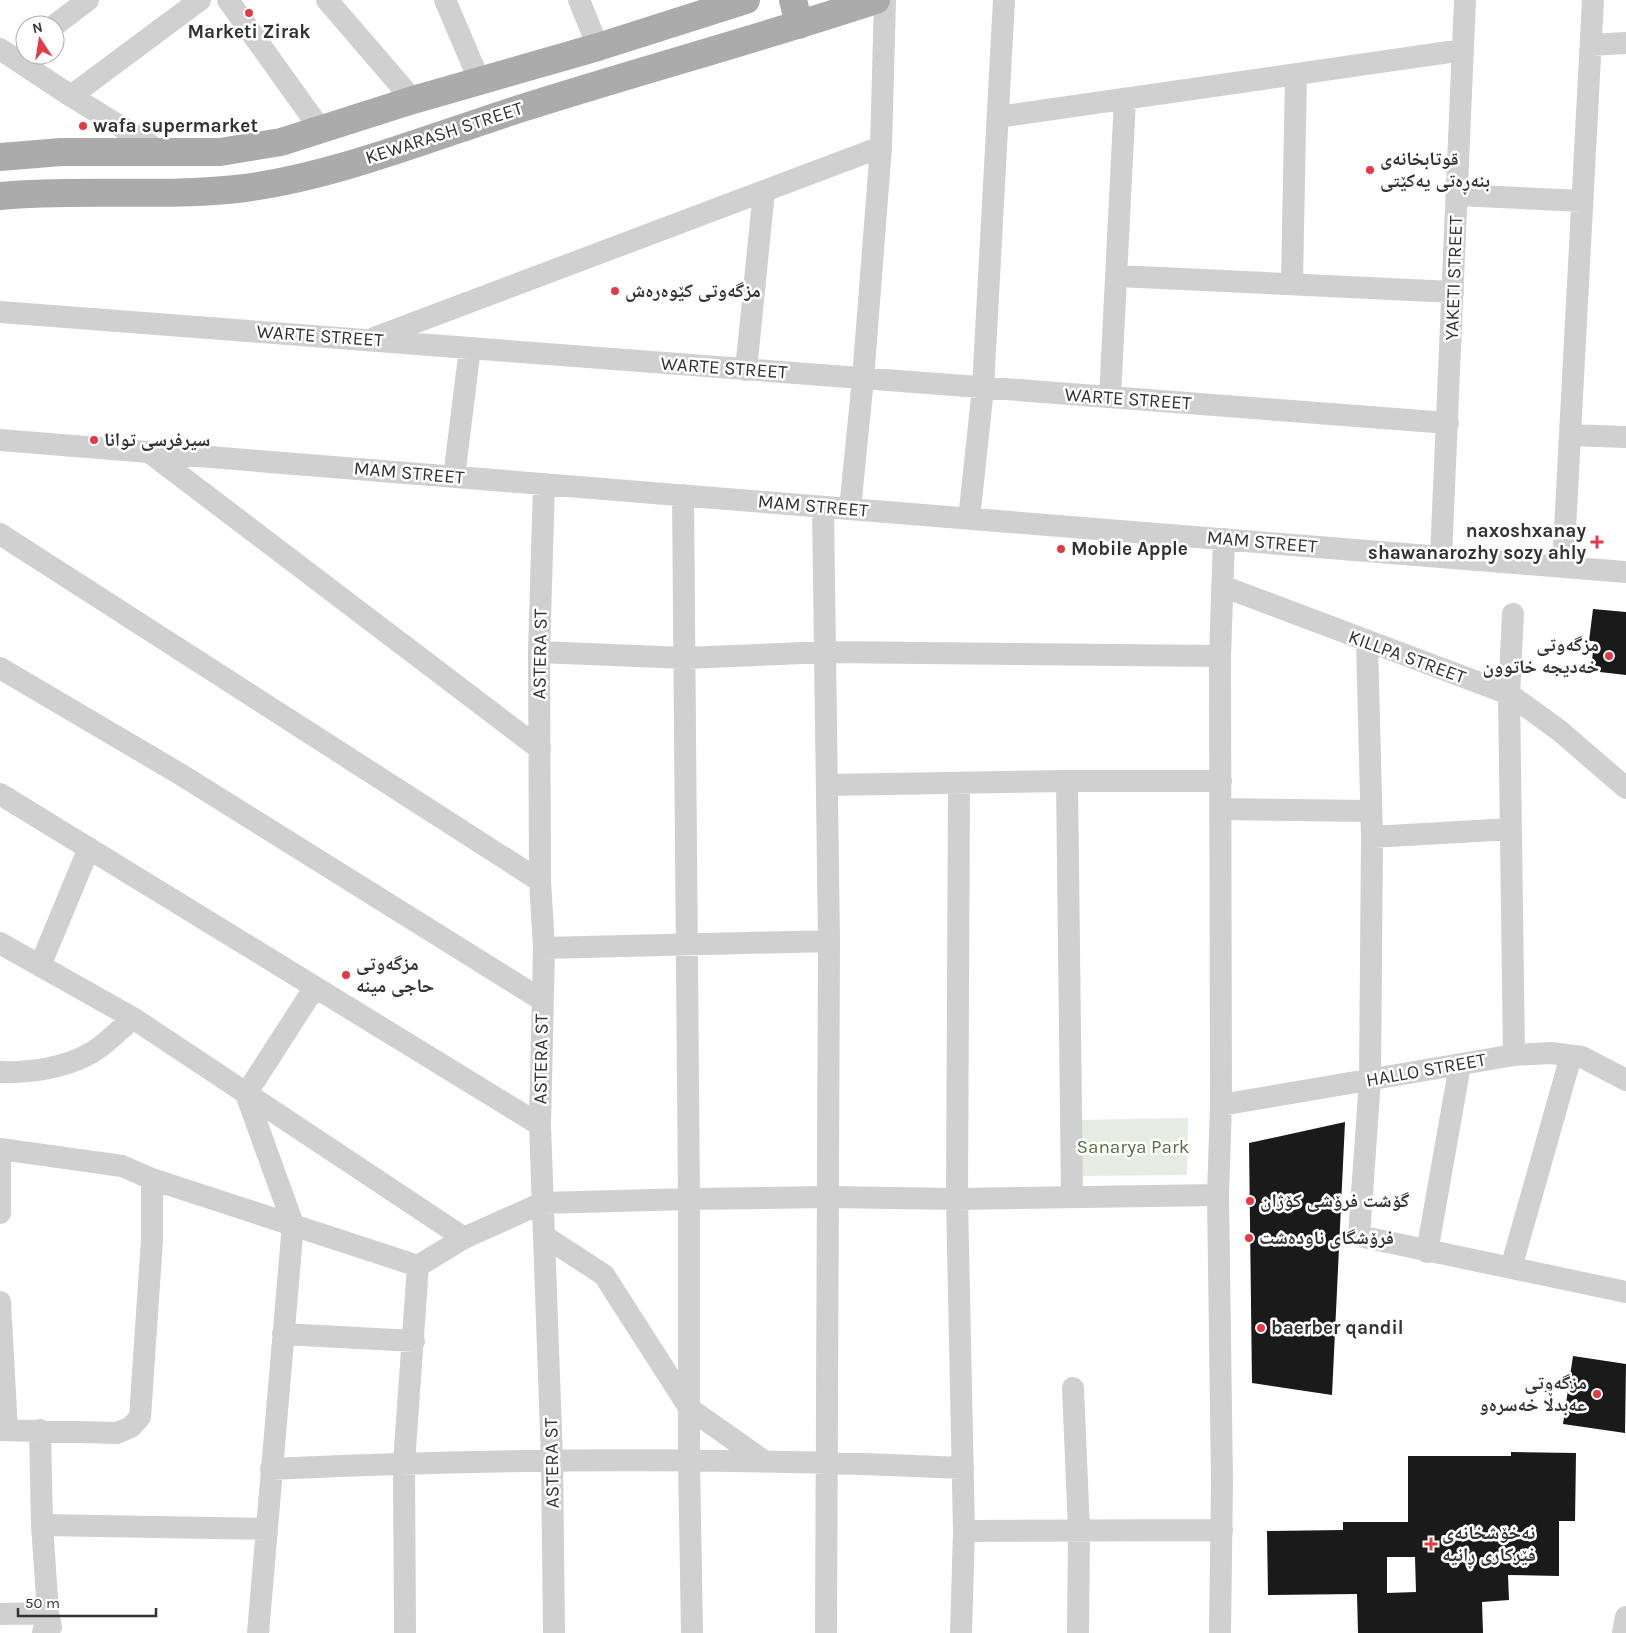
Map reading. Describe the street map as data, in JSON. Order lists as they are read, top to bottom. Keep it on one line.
{"streets":{"main road":["KEWARASH STREET"],"street":["YAKETI STREET","WARTE STREET","MAM STREET","ASTERA ST","KILLPA STREET","HALLO STREET"]},"crossings":[["YAKETI STREET","WARTE STREET"],["YAKETI STREET","MAM STREET"],["MAM STREET","ASTERA ST"]],"parks":["Sanarya Park"],"places":{"other":["Marketi Zirak","wafa supermarket","قوتابخانەی بنەڕەتی یەکێتی","مزگەوتی کێوەرەش","سيرفرسى توانا","Mobile Apple","مزگەوتی خەدیجە خاتوون","مزگەوتی حاجی مینە","گۆشت فرۆشی کۆژان","فرۆشگای ناوده‌شت","baerber qandil","مزگەوتی عەبدڵا خەسرەو"],"health":["naxoshxanay shawanarozhy sozy ahly","نەخۆشخانەی فێرکاری ڕانیە"]},"scale_bar":"50 m","north":"top"}
